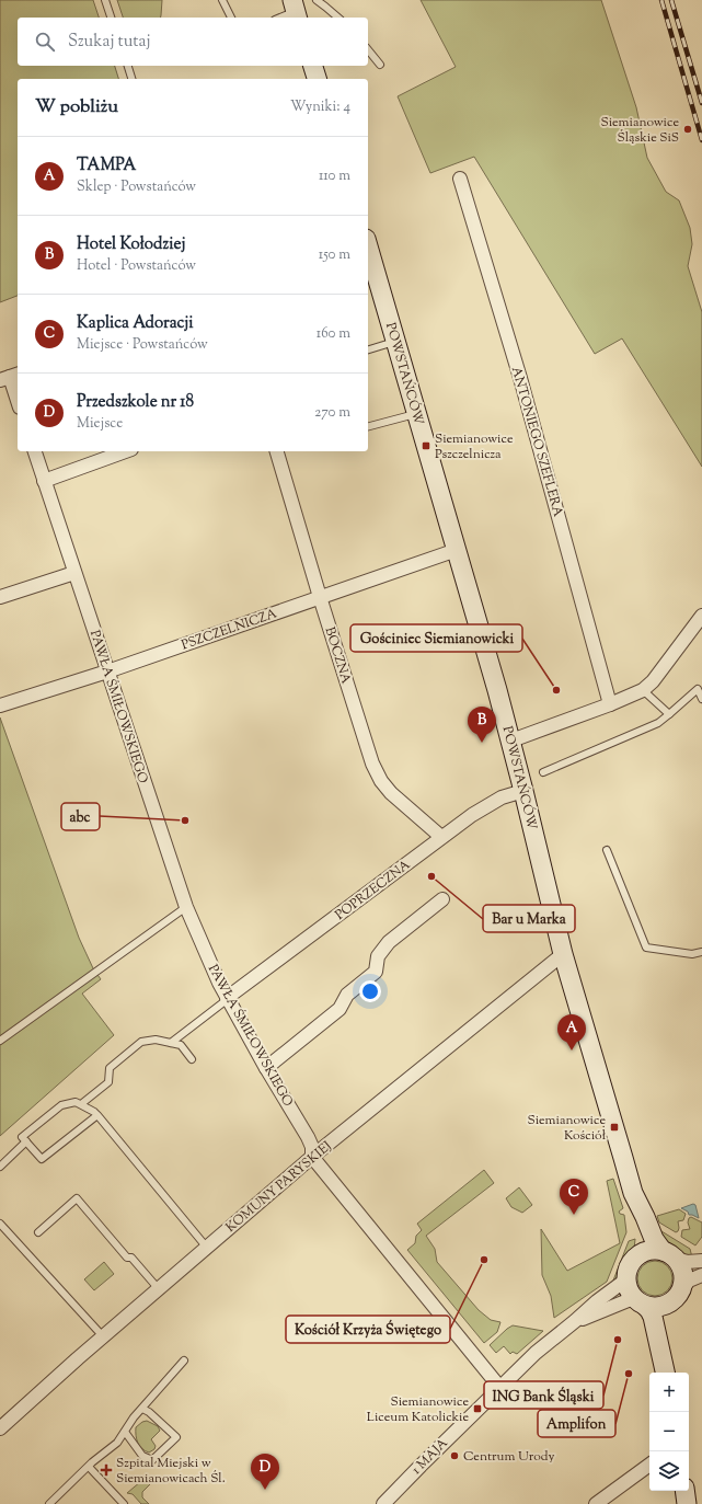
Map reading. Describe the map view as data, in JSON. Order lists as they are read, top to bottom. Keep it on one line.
{"streets":{"street":["POWSTAŃCÓW","ANTONIEGO SZEFLERA","PSZCZELNICZA","BOCZNA","PAWŁA ŚMIŁOWSKIEGO","POPRZECZNA","KOMUNY PARYSKIEJ","1 MAJA"]},"crossings":[["POWSTAŃCÓW","PSZCZELNICZA"],["POWSTAŃCÓW","POPRZECZNA"],["POWSTAŃCÓW","KOMUNY PARYSKIEJ"],["POWSTAŃCÓW","1 MAJA"],["PSZCZELNICZA","BOCZNA"],["PSZCZELNICZA","PAWŁA ŚMIŁOWSKIEGO"],["BOCZNA","POPRZECZNA"],["PAWŁA ŚMIŁOWSKIEGO","POPRZECZNA"],["PAWŁA ŚMIŁOWSKIEGO","KOMUNY PARYSKIEJ"],["PAWŁA ŚMIŁOWSKIEGO","1 MAJA"]],"places":{"other":["Siemianowice Śląskie SiS","Gościniec Siemianowicki","abc","Bar u Marka","Kościół Krzyża Świętego","ING Bank Śląski","Amplifon","Centrum Urody"],"transit":["Siemianowice Pszczelnicza","Siemianowice Kościół","Siemianowice Liceum Katolickie"],"health":["Szpital Miejski w Siemianowicach Śl."]},"page":{"search":"Szukaj tutaj","heading":["W pobliżu","Wyniki: 4"],"list":[{"mark":"A","name":"TAMPA","note":"Sklep · Powstańców","value":"110 m"},{"mark":"B","name":"Hotel Kołodziej","note":"Hotel · Powstańców","value":"150 m"},{"mark":"C","name":"Kaplica Adoracji","note":"Miejsce · Powstańców","value":"160 m"},{"mark":"D","name":"Przedszkole nr 18","note":"Miejsce","value":"270 m"}],"pins":["B","A","C","D"],"map_buttons":["+","−"]}}
